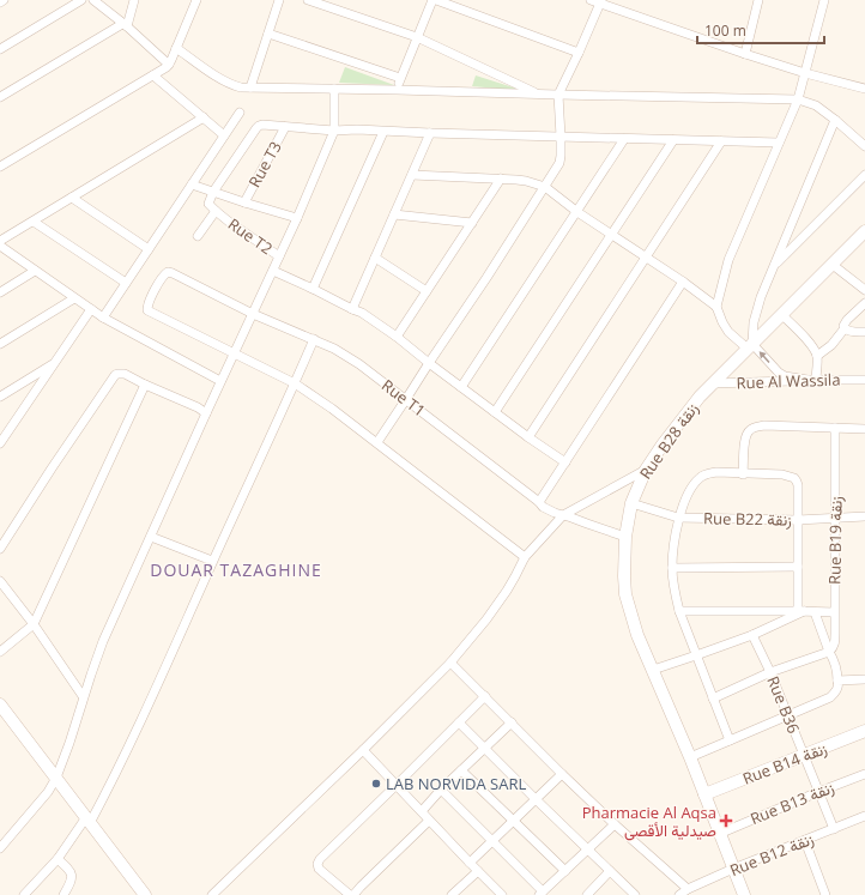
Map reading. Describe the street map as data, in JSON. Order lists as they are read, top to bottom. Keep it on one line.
{"streets":{"street":["Rue T3","Rue T2","Rue Al Wassila","Rue T1","Rue B28 زنقة","Rue B22 زنقة","Rue B19 زنقة","Rue B36","Rue B14 زنقة","Rue B13 زنقة","Rue B12 زنقة"]},"crossings":[["Rue Al Wassila","Rue B28 زنقة"],["Rue T1","Rue B28 زنقة"],["Rue B28 زنقة","Rue B22 زنقة"],["Rue B28 زنقة","Rue B14 زنقة"],["Rue B28 زنقة","Rue B13 زنقة"],["Rue B28 زنقة","Rue B12 زنقة"],["Rue B22 زنقة","Rue B19 زنقة"],["Rue B36","Rue B14 زنقة"],["Rue B36","Rue B13 زنقة"],["Rue B36","Rue B12 زنقة"]],"districts":["DOUAR TAZAGHINE"],"places":{"other":["LAB NORVIDA SARL"],"health":["Pharmacie Al Aqsa صيدلية الأقصى"]},"scale_bar":"100 m"}
